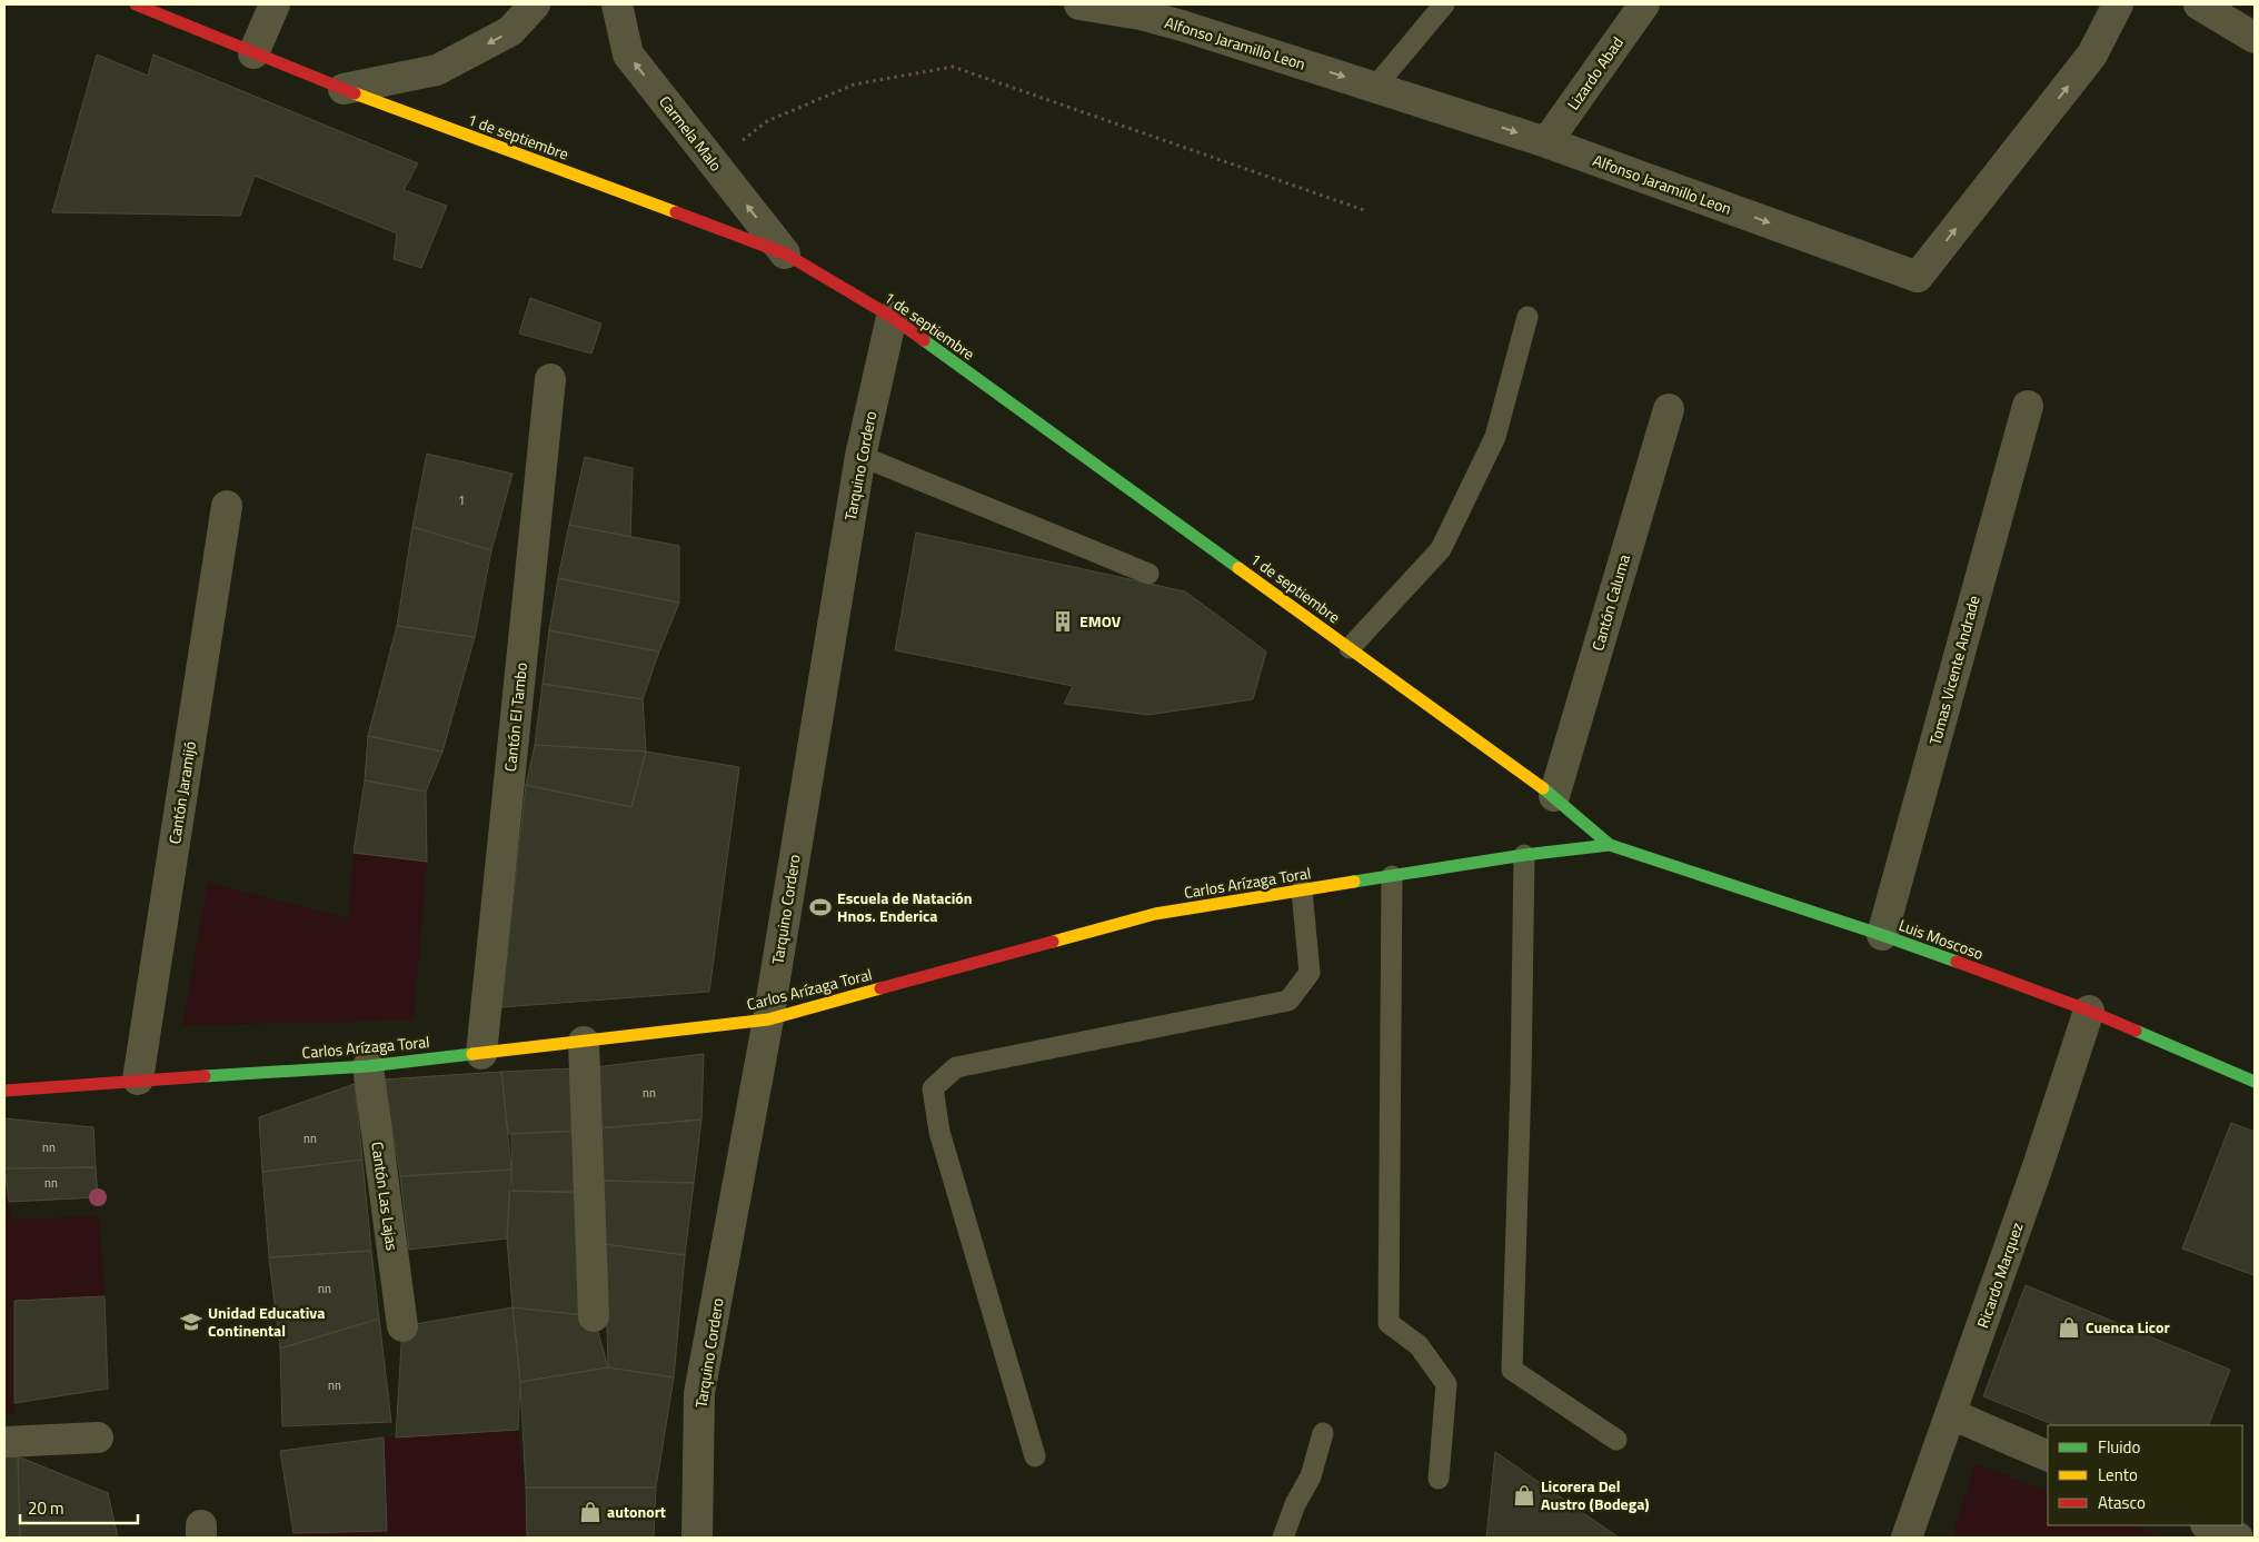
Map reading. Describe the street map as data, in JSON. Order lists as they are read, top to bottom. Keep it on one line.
{"streets":{"street":["Alfonso Jaramillo Leon","Lizardo Abad","Carmela Malo","1 de septiembre","Tarquino Cordero","Cantón Caluma","Tomas Vicente Andrade","Cantón El Tambo","Cantón Jaramijó","Carlos Arízaga Toral","Luis Moscoso","Cantón Las Lajas","Ricardo Marquez"]},"crossings":[["Alfonso Jaramillo Leon","Lizardo Abad"],["Carmela Malo","1 de septiembre"],["1 de septiembre","Tarquino Cordero"],["1 de septiembre","Cantón Caluma"],["1 de septiembre","Carlos Arízaga Toral"],["1 de septiembre","Luis Moscoso"],["Tarquino Cordero","Carlos Arízaga Toral"],["Tomas Vicente Andrade","Luis Moscoso"],["Cantón El Tambo","Carlos Arízaga Toral"],["Cantón Jaramijó","Carlos Arízaga Toral"],["Carlos Arízaga Toral","Luis Moscoso"],["Carlos Arízaga Toral","Cantón Las Lajas"],["Luis Moscoso","Ricardo Marquez"]],"one_way":["Alfonso Jaramillo Leon","Carmela Malo"],"places":{"building":["EMOV"],"sports":["Escuela de Natación Hnos. Enderica"],"school or university":["Unidad Educativa Continental"],"shop":["Cuenca Licor","Licorera Del Austro (Bodega)","autonort"]},"house_numbers":["1","nn","nn","nn","nn","nn","nn"],"legend":["Fluido","Lento","Atasco"],"scale_bar":"20 m"}
